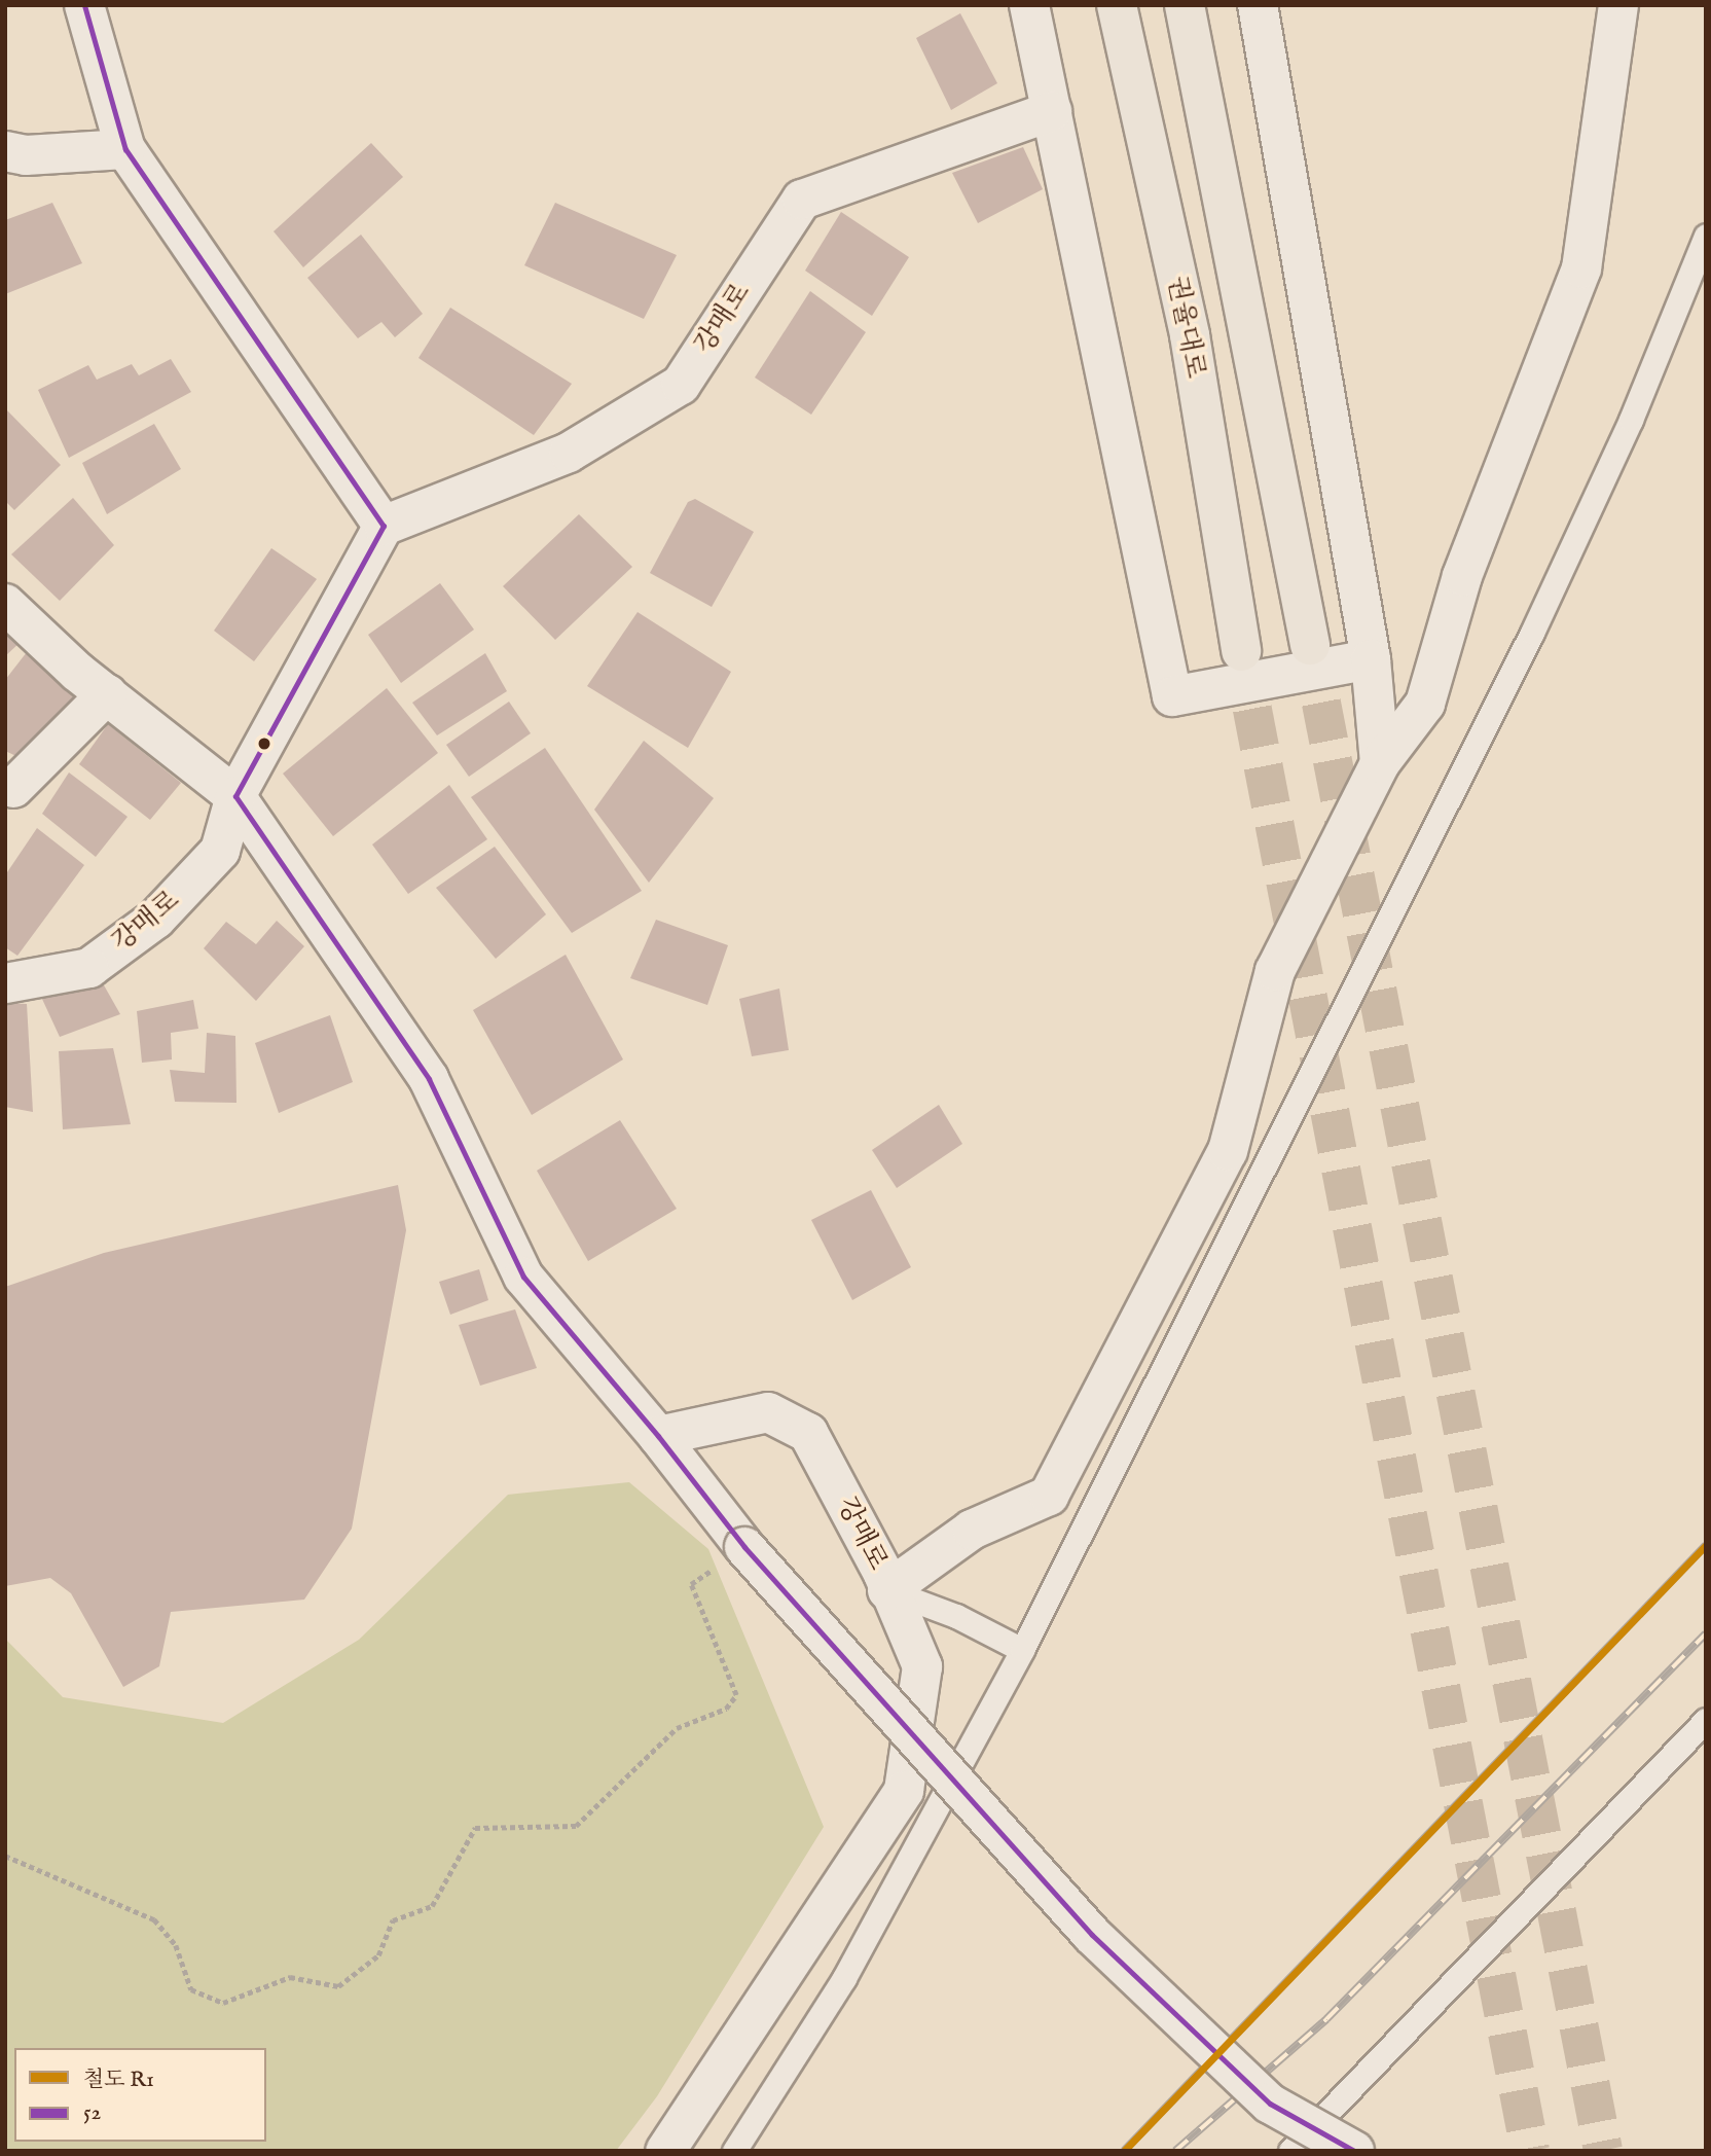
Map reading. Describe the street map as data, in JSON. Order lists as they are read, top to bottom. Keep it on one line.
{"streets":{"highway":["권율대로"],"street":["강매로"]},"lines":["transit line 52","rail line R1"],"legend":["철도 R1","52"]}
